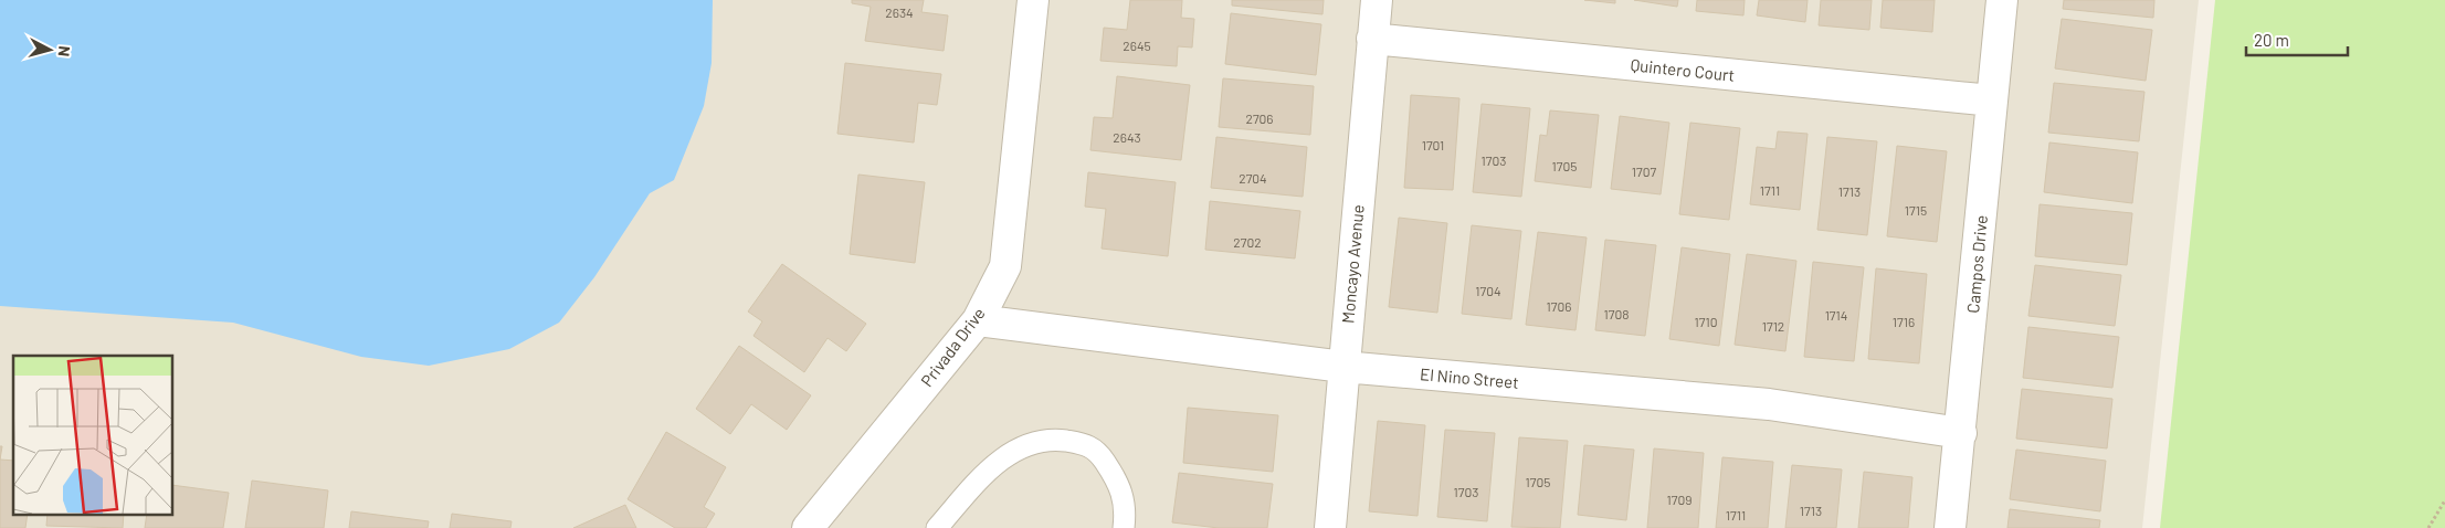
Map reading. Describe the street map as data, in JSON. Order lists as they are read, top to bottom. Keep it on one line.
{"streets":{"street":["Quintero Court","Moncayo Avenue","Campos Drive","Privada Drive","El Nino Street"]},"crossings":[["Quintero Court","Moncayo Avenue"],["Quintero Court","Campos Drive"],["Moncayo Avenue","El Nino Street"],["Campos Drive","El Nino Street"],["Privada Drive","El Nino Street"]],"house_numbers":["2634","2645","2706","2643","1701","1703","1705","1707","2704","1711","1713","1715","2702","1704","1706","1708","1714","1710","1716","1712","1705","1703","1709","1713","1711"],"scale_bar":"20 m","north":"right"}
